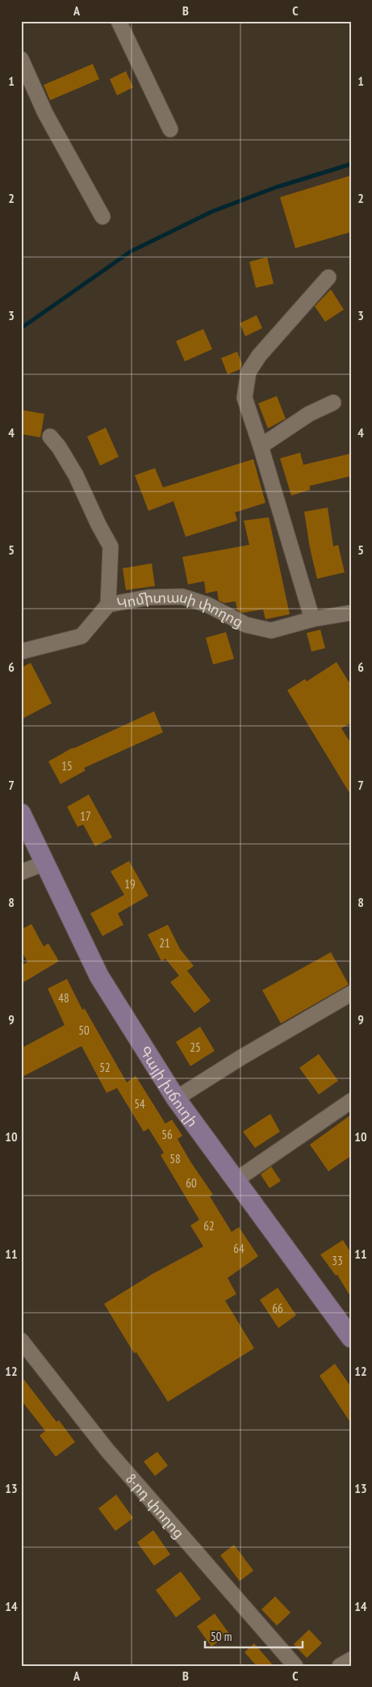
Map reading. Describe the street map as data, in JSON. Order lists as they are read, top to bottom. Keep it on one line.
{"streets":{"main road":["Գայի խճուղի"],"street":["Կոմիտասի փողոց","8-րդ փողոց"]},"house_numbers":["15","17","19","21","48","50","25","52","54","56","58","60","62","64","33","66"],"scale_bar":"50 m","grid":{"columns":["A","B","C"],"rows":["1","2","3","4","5","6","7","8","9","10","11","12","13","14"]}}
